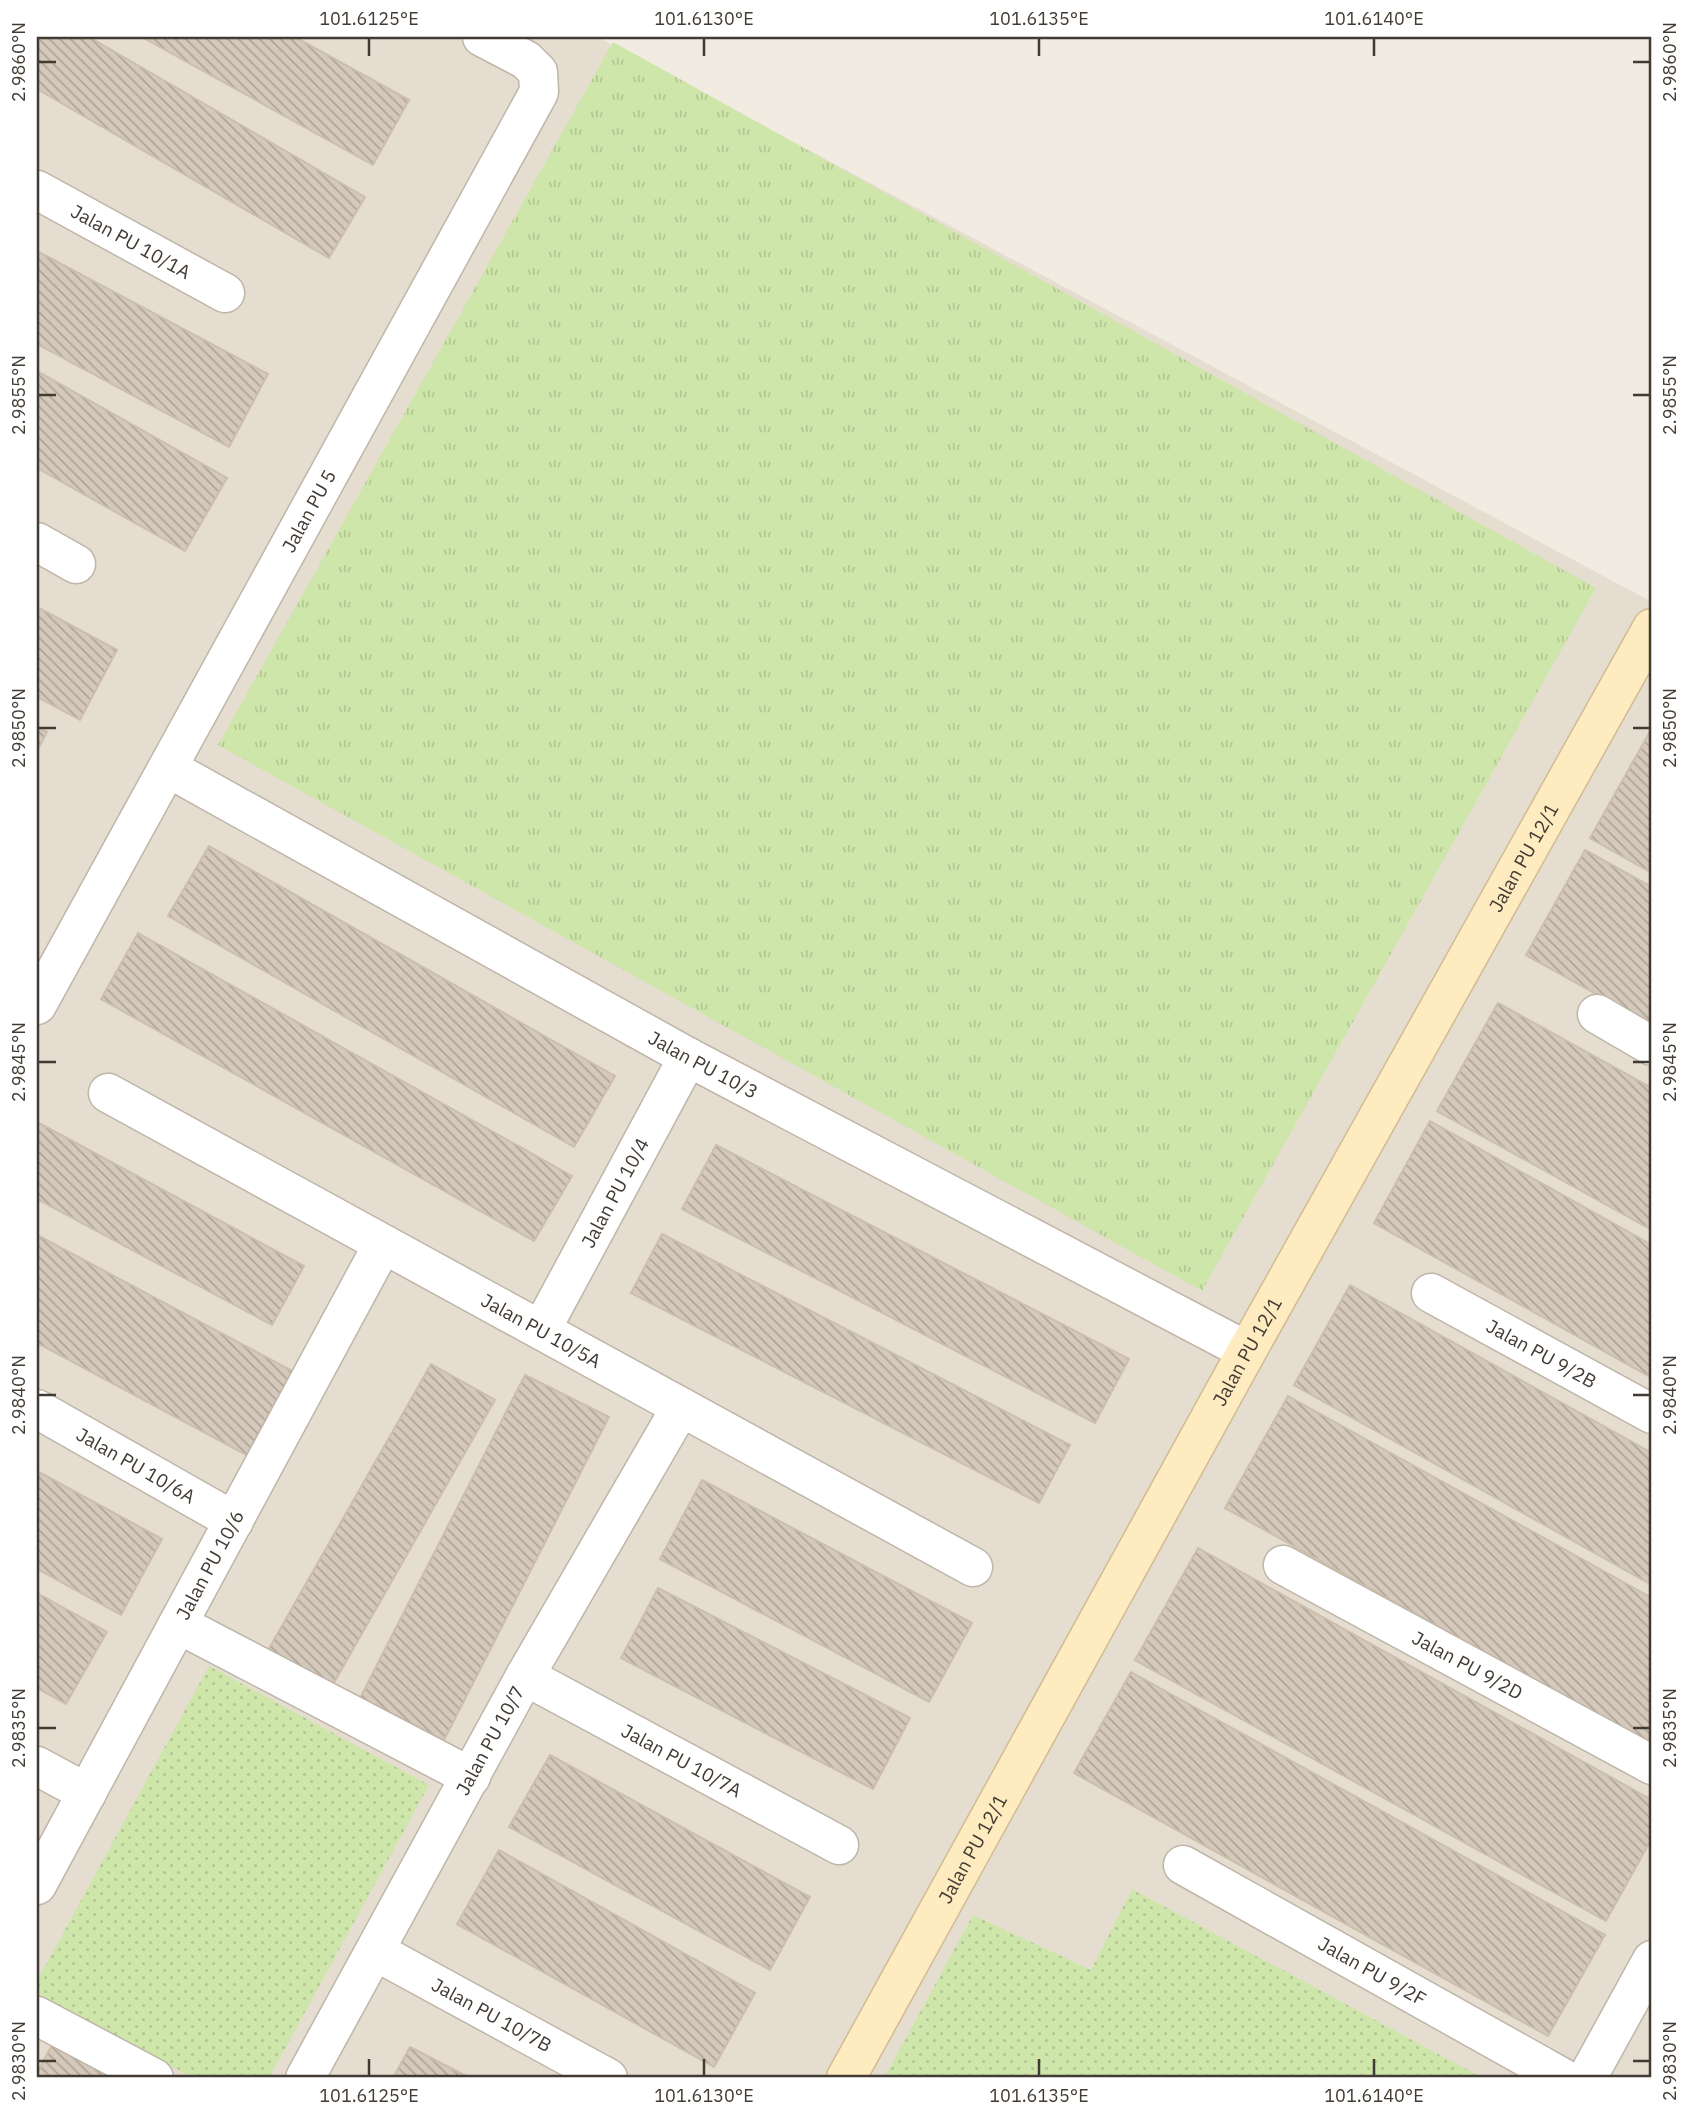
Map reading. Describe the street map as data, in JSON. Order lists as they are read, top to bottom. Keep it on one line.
{"streets":{"street":["Jalan PU 10/1A","Jalan PU 5","Jalan PU 12/1","Jalan PU 10/3","Jalan PU 10/4","Jalan PU 10/5A","Jalan PU 9/2B","Jalan PU 10/6A","Jalan PU 10/6","Jalan PU 9/2D","Jalan PU 10/7","Jalan PU 10/7A","Jalan PU 9/2F","Jalan PU 10/7B"]},"crossings":[["Jalan PU 5","Jalan PU 10/3"],["Jalan PU 12/1","Jalan PU 10/3"],["Jalan PU 10/3","Jalan PU 10/4"],["Jalan PU 10/4","Jalan PU 10/5A"],["Jalan PU 10/5A","Jalan PU 10/6"],["Jalan PU 10/5A","Jalan PU 10/7"],["Jalan PU 10/6A","Jalan PU 10/6"],["Jalan PU 10/7","Jalan PU 10/7A"],["Jalan PU 10/7","Jalan PU 10/7B"]],"coordinates":["101.6125°E","101.6130°E","101.6135°E","101.6140°E","2.9860°N","2.9855°N","2.9850°N","2.9845°N","2.9840°N","2.9835°N","2.9830°N"]}
